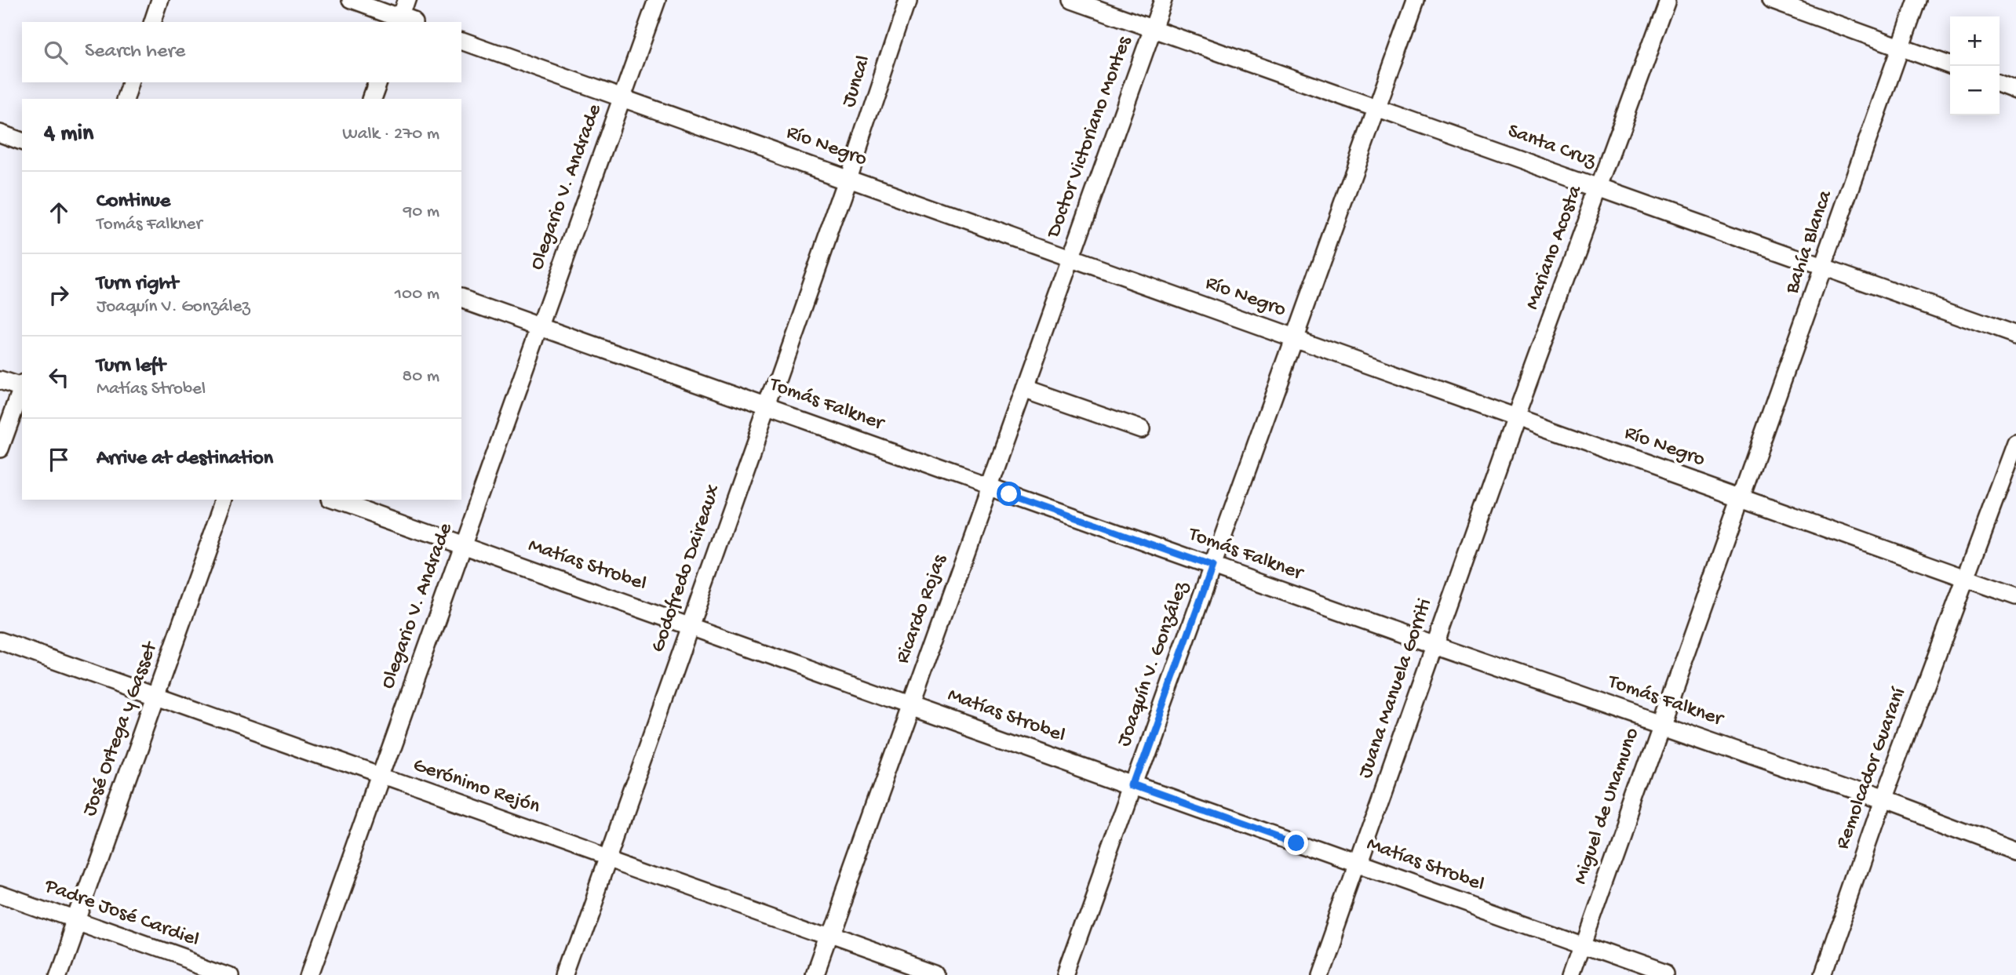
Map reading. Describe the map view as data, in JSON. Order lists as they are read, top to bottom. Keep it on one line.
{"streets":{"street":["Juncal","Doctor Victoriano Montes","Río Negro","Santa Cruz","Olegario V. Andrade","Bahía Blanca","Mariano Acosta","Tomás Falkner","Matías Strobel","Godofredo Daireaux","Ricardo Rojas","Joaquín V. González","Juana Manuela Gorriti","José Ortega y Gasset","Remolcador Guaraní","Gerónimo Rejón","Miguel de Unamuno","Padre José Cardiel"]},"crossings":[["Juncal","Río Negro"],["Juncal","Godofredo Daireaux"],["Doctor Victoriano Montes","Río Negro"],["Doctor Victoriano Montes","Santa Cruz"],["Doctor Victoriano Montes","Ricardo Rojas"],["Río Negro","Olegario V. Andrade"],["Río Negro","Bahía Blanca"],["Río Negro","Mariano Acosta"],["Río Negro","Godofredo Daireaux"],["Río Negro","Ricardo Rojas"],["Río Negro","Joaquín V. González"],["Río Negro","Juana Manuela Gorriti"],["Río Negro","Remolcador Guaraní"],["Río Negro","Miguel de Unamuno"],["Santa Cruz","Bahía Blanca"],["Santa Cruz","Mariano Acosta"],["Santa Cruz","Joaquín V. González"],["Olegario V. Andrade","Tomás Falkner"],["Olegario V. Andrade","Matías Strobel"],["Olegario V. Andrade","Gerónimo Rejón"],["Bahía Blanca","Miguel de Unamuno"],["Mariano Acosta","Juana Manuela Gorriti"],["Tomás Falkner","Godofredo Daireaux"],["Tomás Falkner","Ricardo Rojas"],["Tomás Falkner","Joaquín V. González"],["Tomás Falkner","Juana Manuela Gorriti"],["Tomás Falkner","Remolcador Guaraní"],["Tomás Falkner","Miguel de Unamuno"],["Matías Strobel","Godofredo Daireaux"],["Matías Strobel","Ricardo Rojas"],["Matías Strobel","Joaquín V. González"],["Matías Strobel","Juana Manuela Gorriti"],["Matías Strobel","Miguel de Unamuno"],["Godofredo Daireaux","Gerónimo Rejón"],["Ricardo Rojas","Gerónimo Rejón"],["José Ortega y Gasset","Gerónimo Rejón"],["José Ortega y Gasset","Padre José Cardiel"]],"page":{"map_buttons":["+","−"],"search":"Search here","heading":["4 min","Walk · 270 m"],"list":[["Continue","Tomás Falkner","90 m"],["Turn right","Joaquín V. González","100 m"],["Turn left","Matías Strobel","80 m"],"Arrive at destination"]}}
